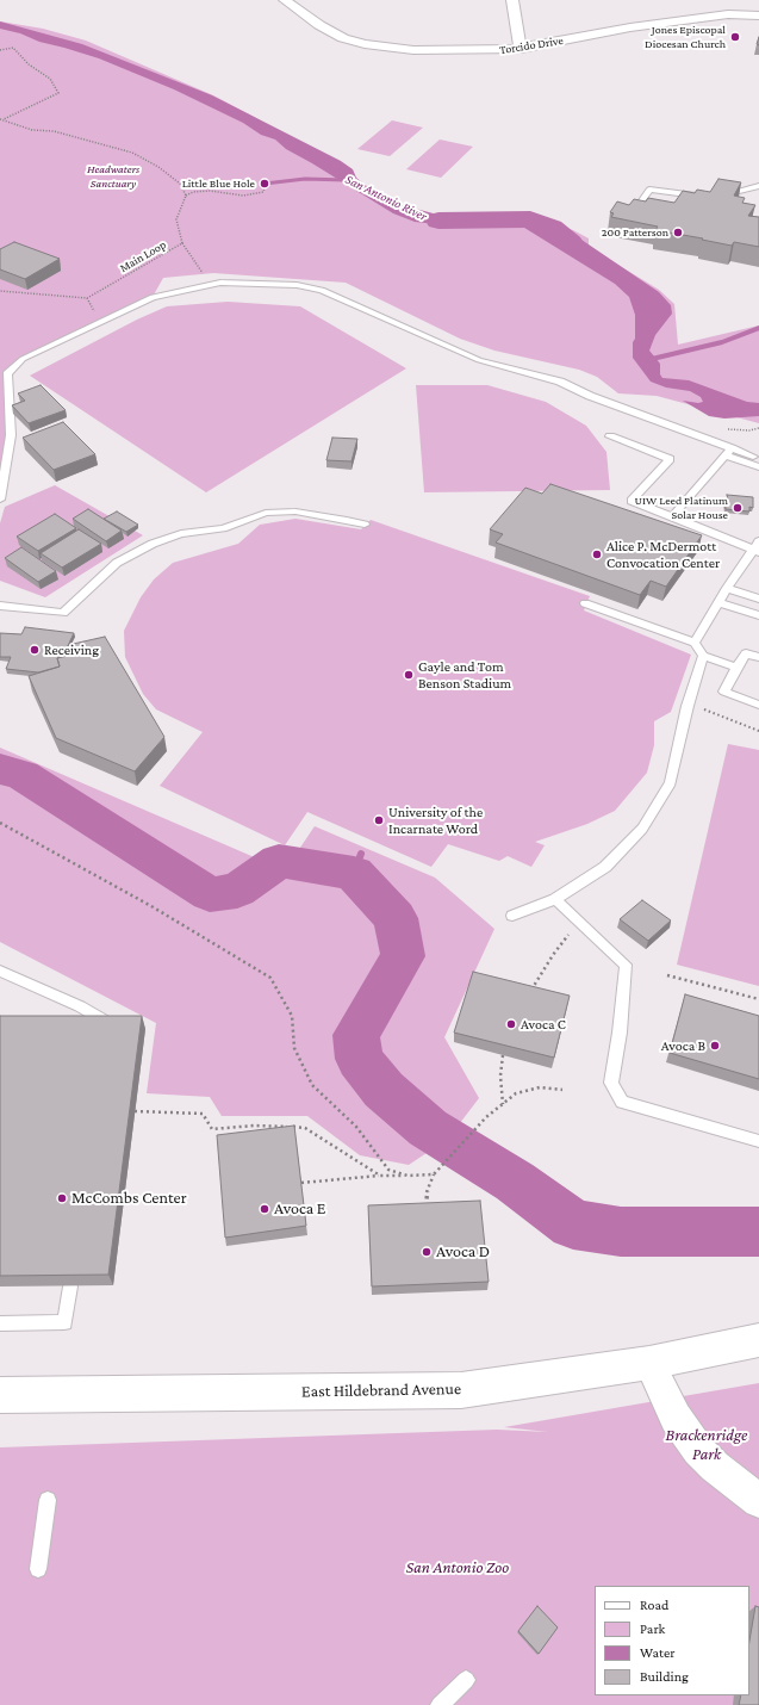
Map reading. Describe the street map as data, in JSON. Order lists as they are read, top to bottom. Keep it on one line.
{"streets":{"main road":["East Hildebrand Avenue"],"street":["Torcido Drive"],"path":["Main Loop"]},"water":["San Antonio River"],"parks":["Headwaters Sanctuary","Brackenridge Park","San Antonio Zoo"],"places":["Jones Episcopal Diocesan Church","Little Blue Hole","200 Patterson","UIW Leed Platinum Solar House","Alice P. McDermott Convocation Center","Receiving","Gayle and Tom Benson Stadium","University of the Incarnate Word","Avoca C","Avoca B","McCombs Center","Avoca E","Avoca D"],"legend":["Road","Park","Water","Building"]}
